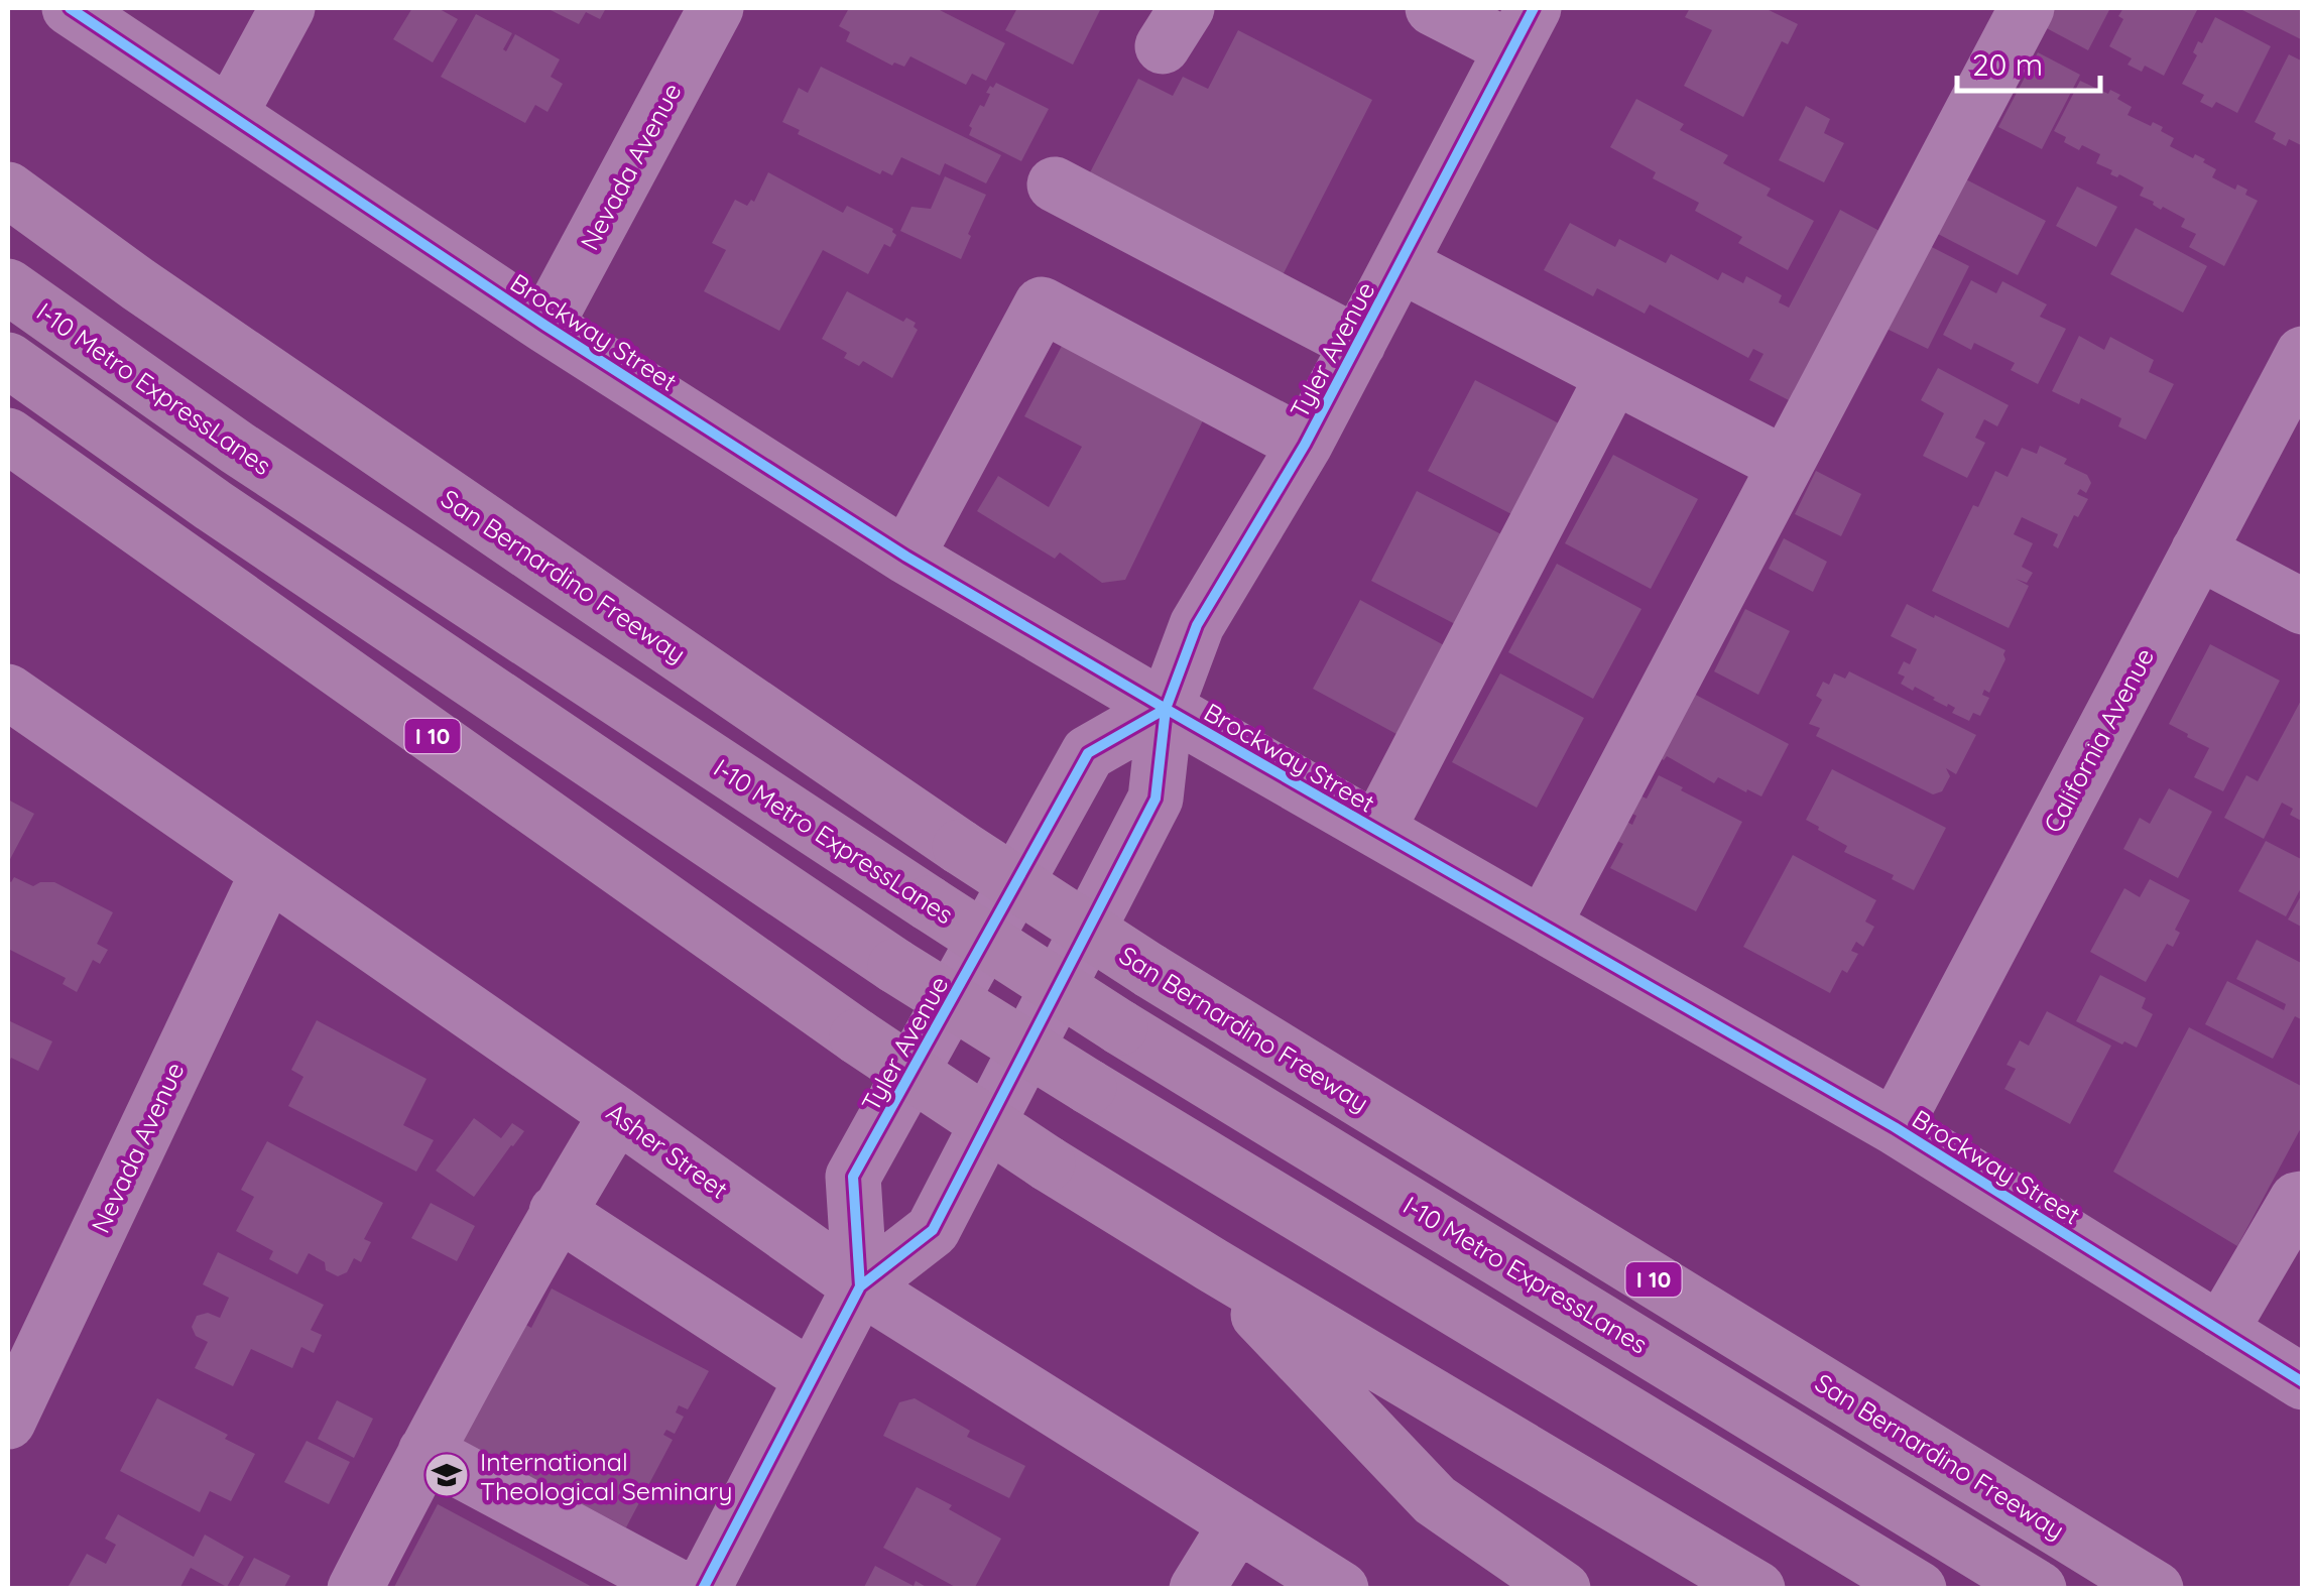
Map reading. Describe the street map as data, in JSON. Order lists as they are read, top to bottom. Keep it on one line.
{"streets":{"highway":["I-10 Metro ExpressLanes","San Bernardino Freeway","I 10"],"street":["Nevada Avenue","Brockway Street","Tyler Avenue","California Avenue","Asher Street"]},"crossings":[["Nevada Avenue","Brockway Street"],["Nevada Avenue","Asher Street"],["Brockway Street","Tyler Avenue"],["Brockway Street","California Avenue"],["Tyler Avenue","Asher Street"]],"places":{"school or university":["International Theological Seminary"]},"scale_bar":"20 m"}
